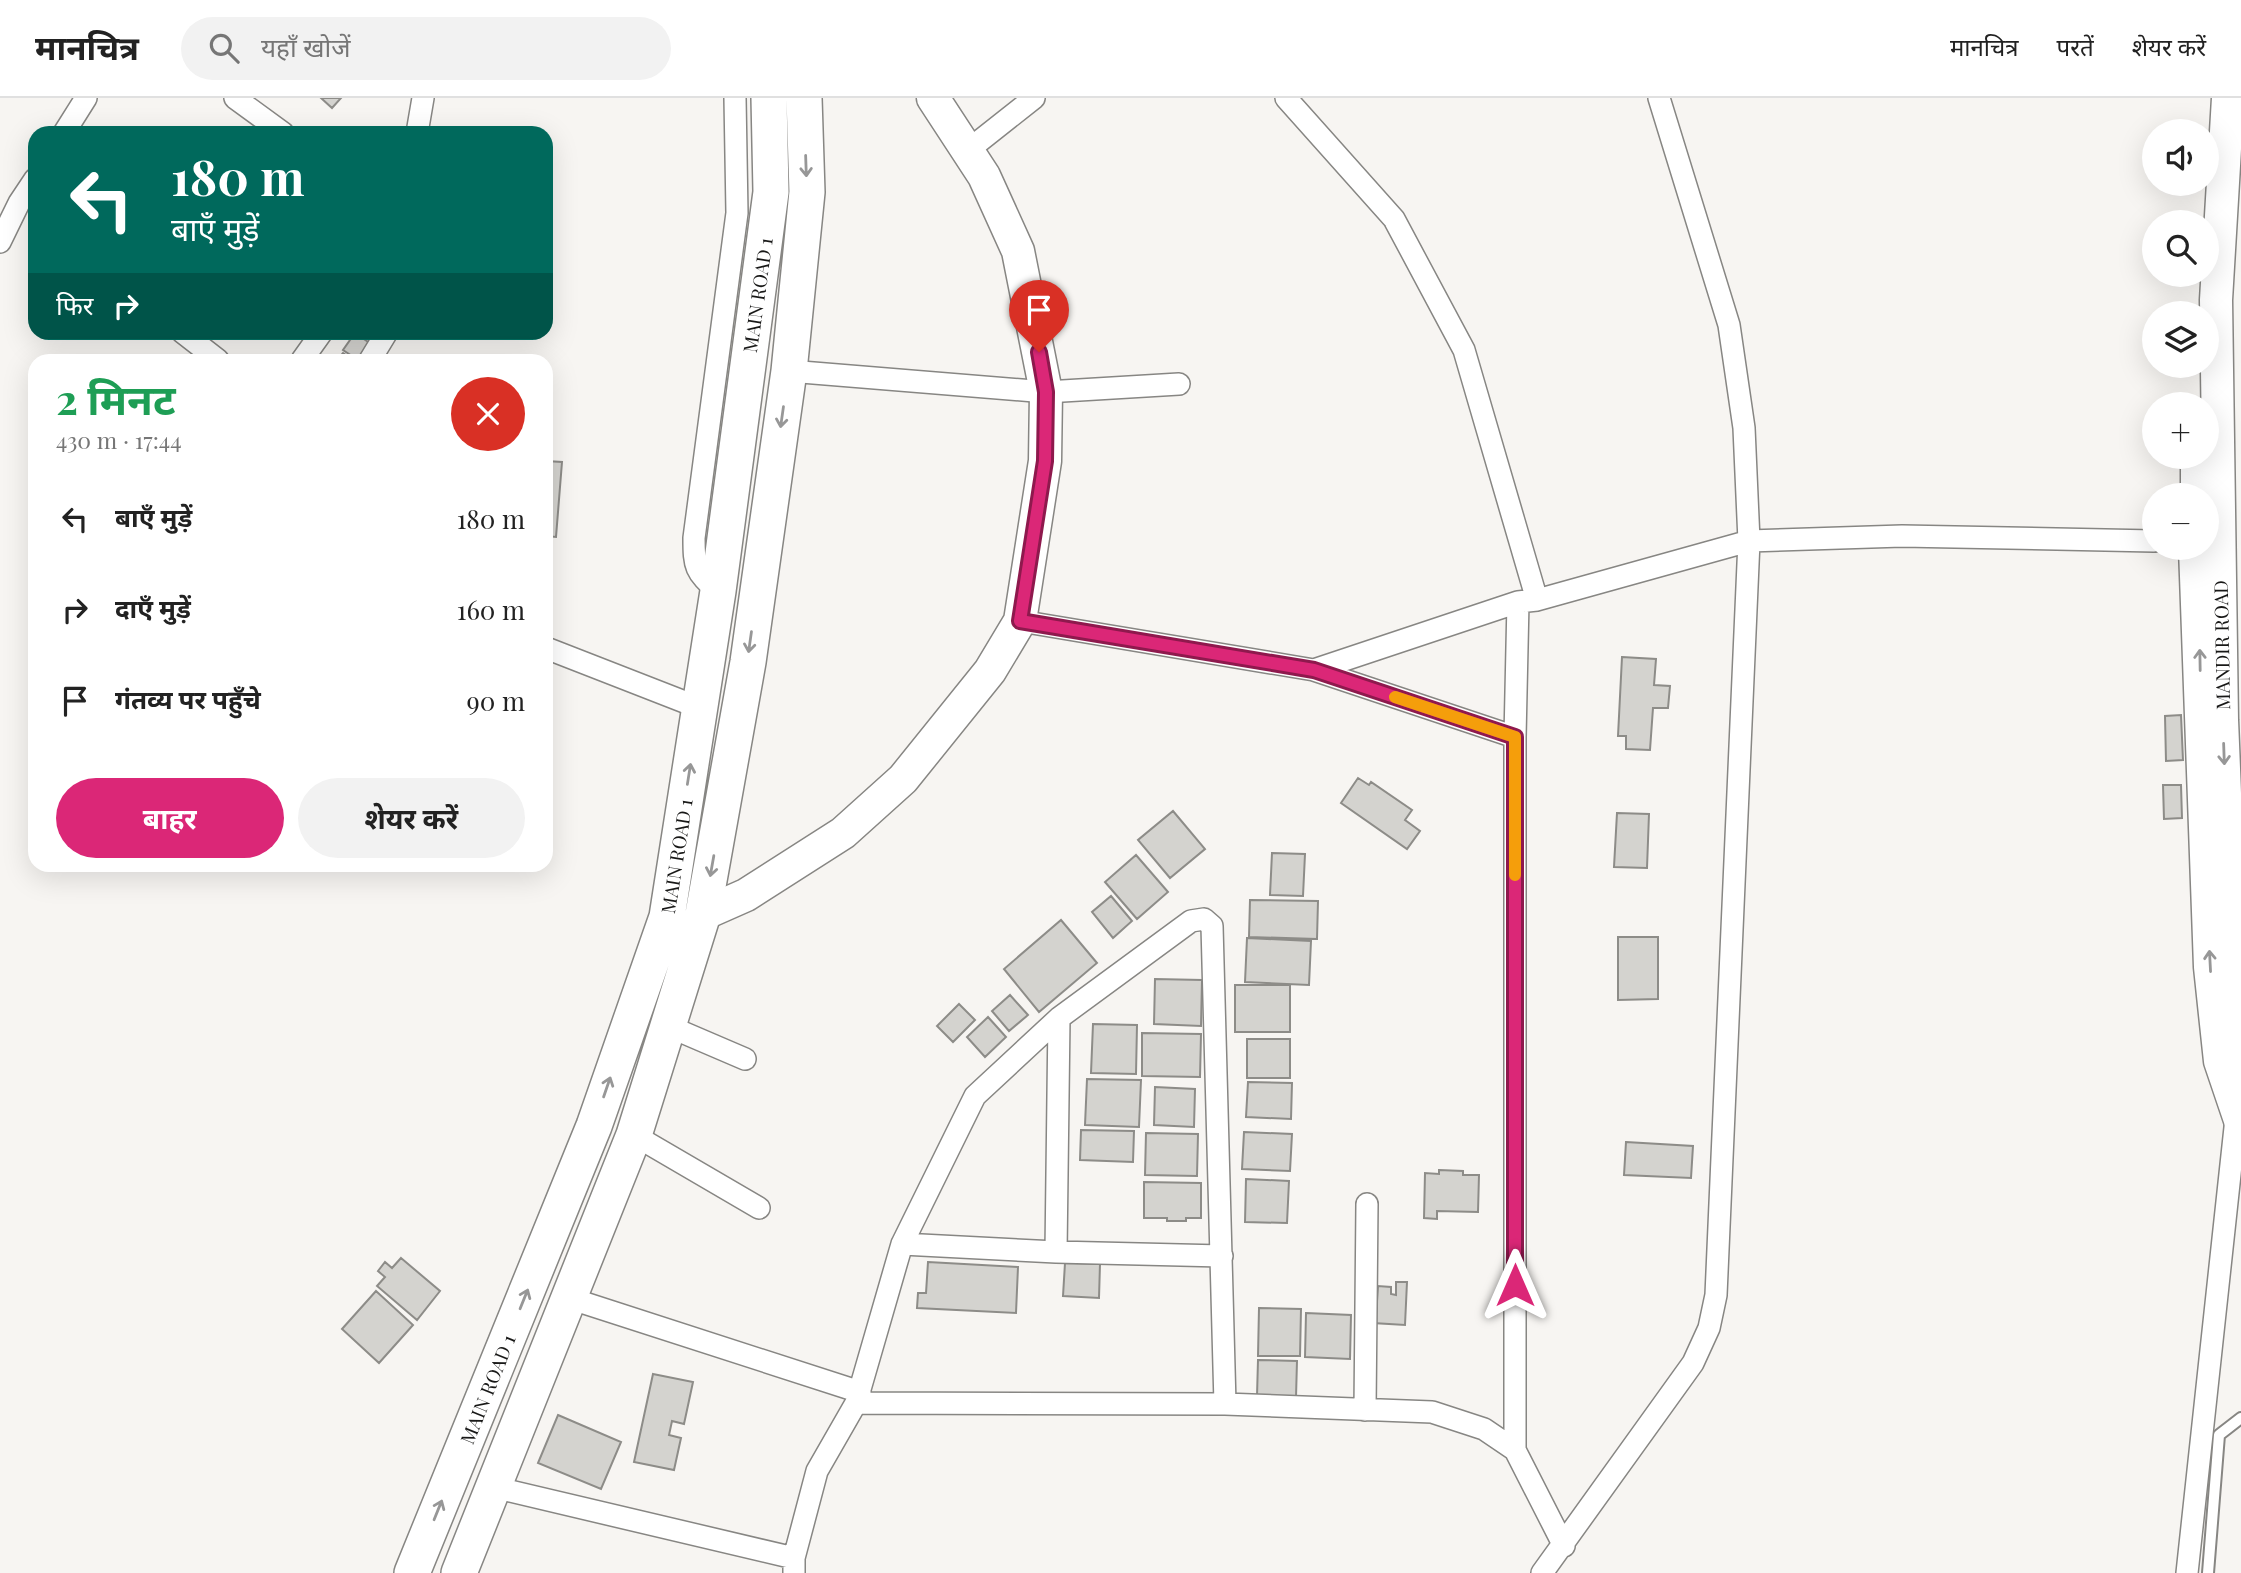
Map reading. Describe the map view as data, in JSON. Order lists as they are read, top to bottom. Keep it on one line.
{"streets":{"main road":["MAIN ROAD 1"],"street":["MANDIR ROAD"]},"page":{"header":"मानचित्र","search":"यहाँ खोजें","nav":["मानचित्र","परतें","शेयर करें"],"map_buttons":["+","−"],"turn":["180 m","बाएँ मुड़ें"],"then":"फिर","heading":["2 मिनट","430 m · 17:44"],"list":[{"name":"बाएँ मुड़ें","value":"180 m"},{"name":"दाएँ मुड़ें","value":"160 m"},{"name":"गंतव्य पर पहुँचे","value":"90 m"}],"buttons":["बाहर","शेयर करें"]}}
